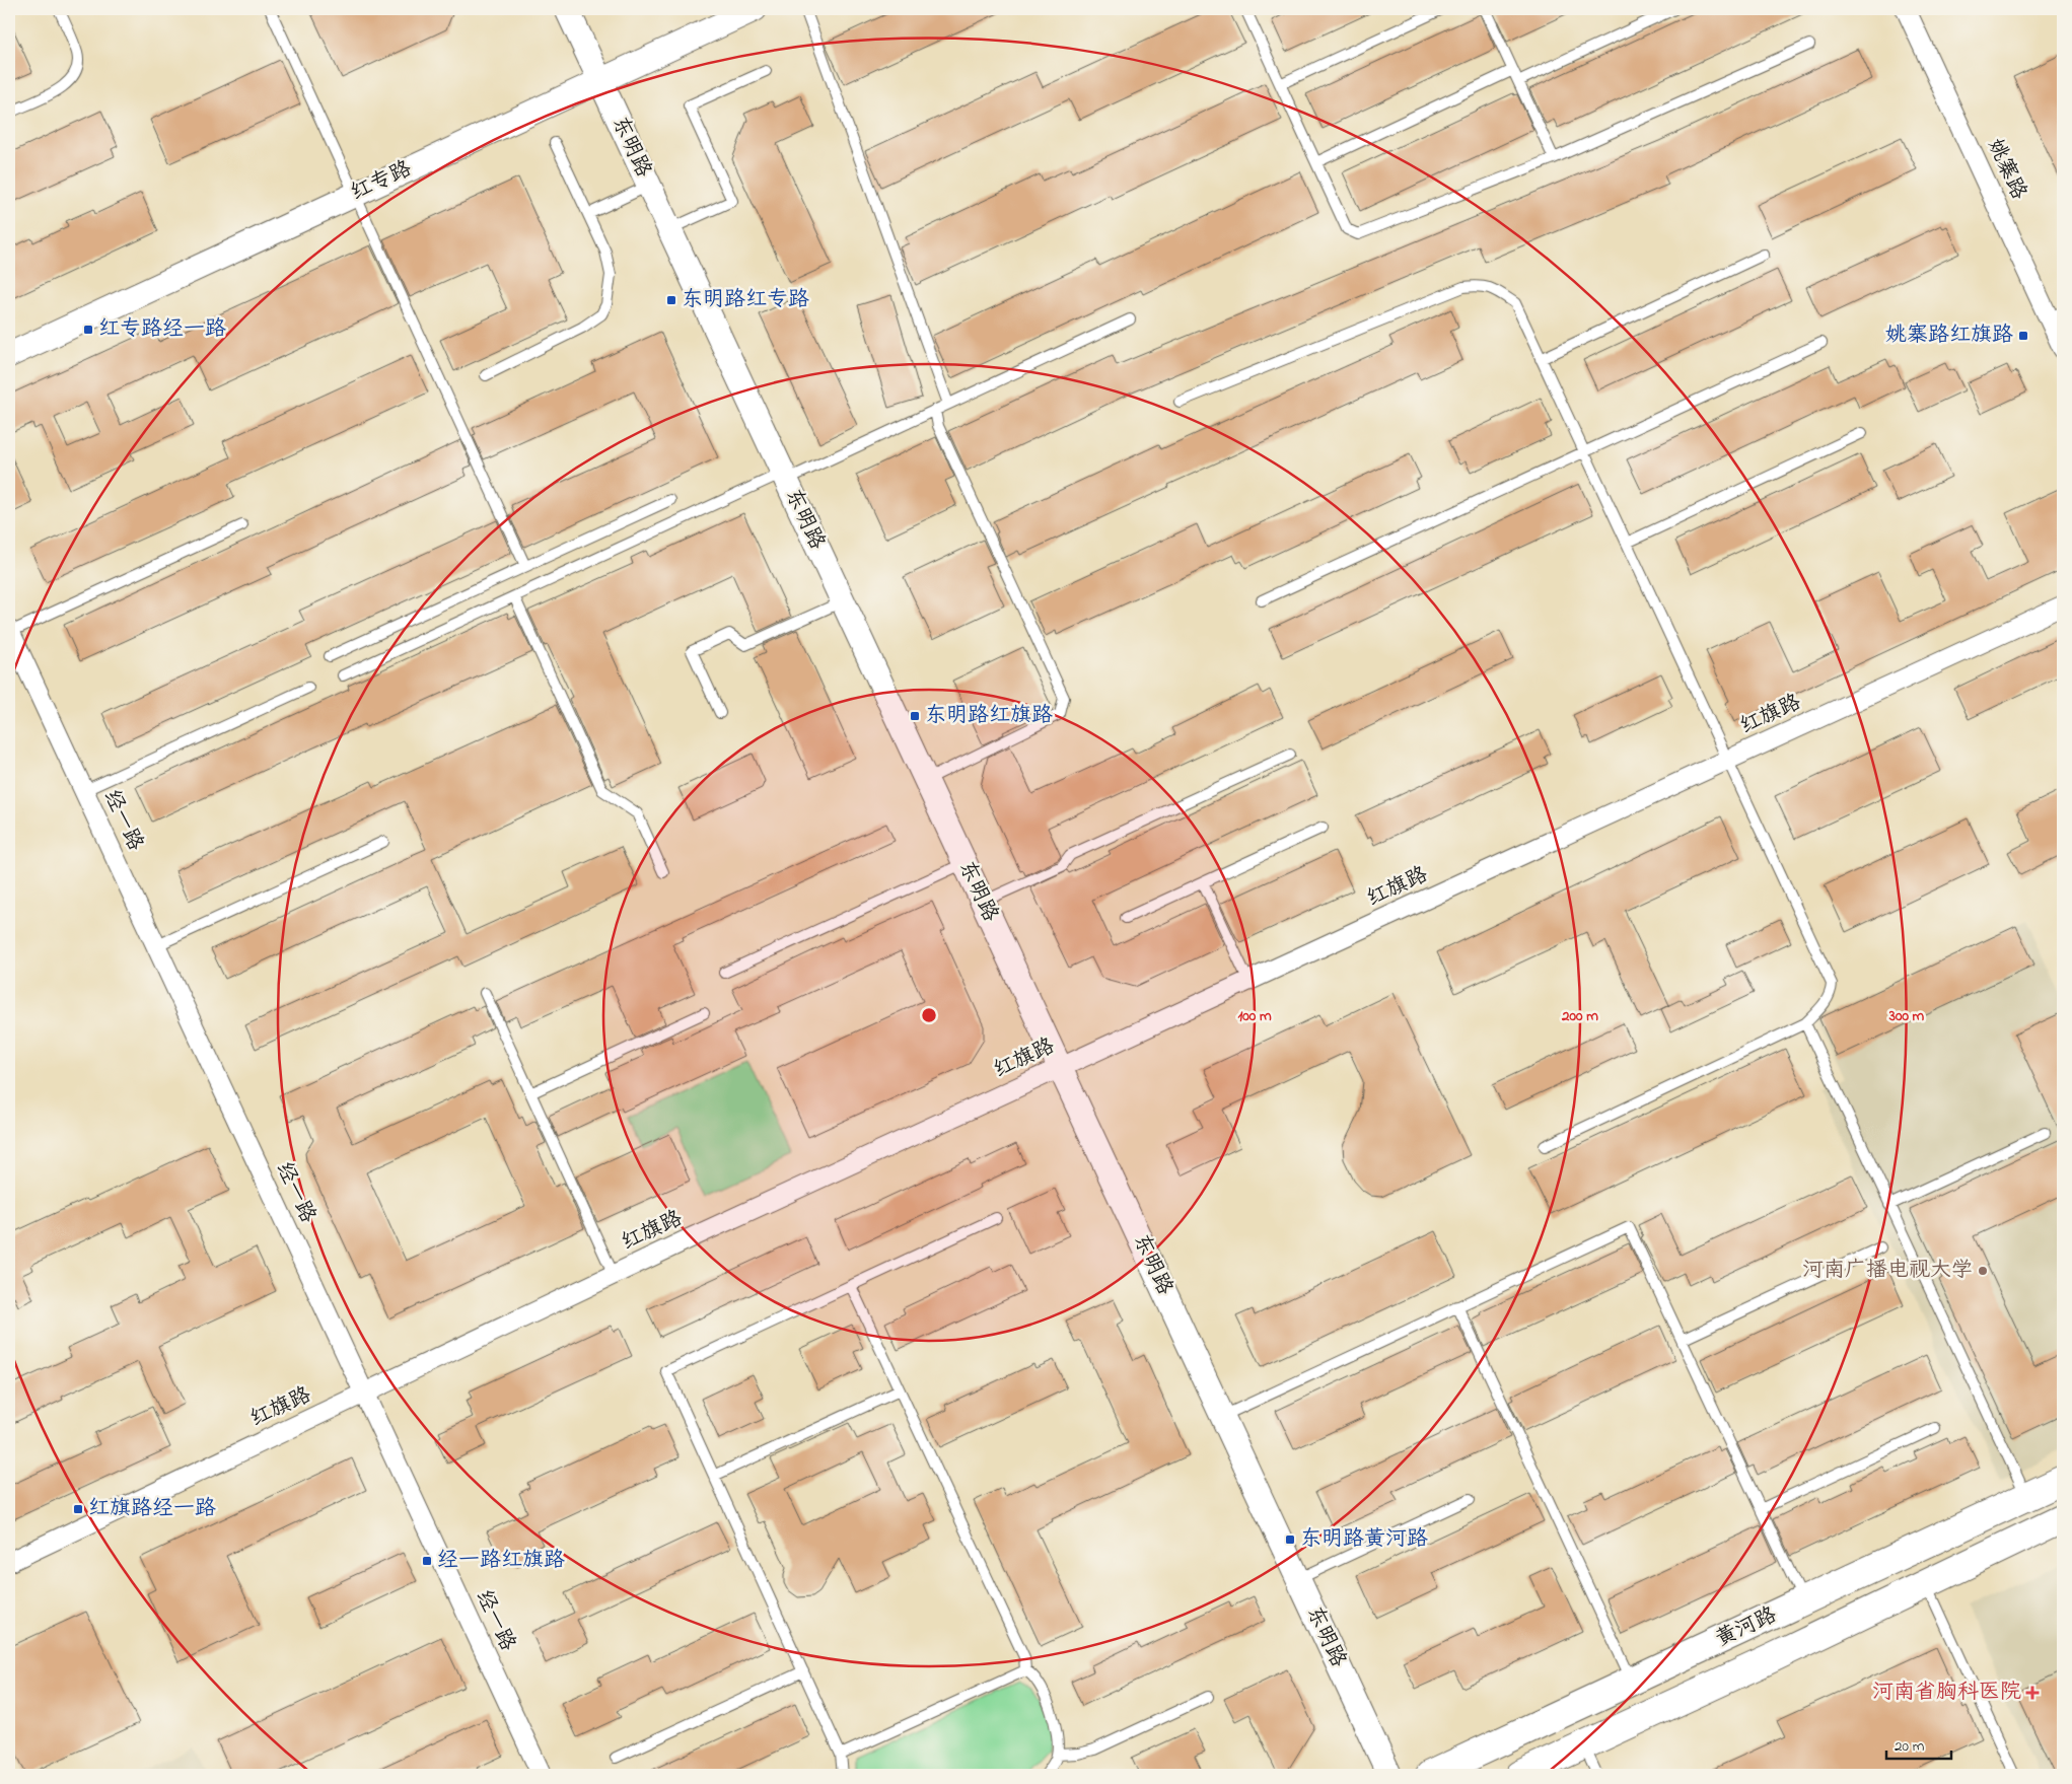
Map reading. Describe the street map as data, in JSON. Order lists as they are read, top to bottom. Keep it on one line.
{"streets":{"main road":["黄河路"],"street":["东明路","姚寨路","红专路","红旗路","经一路"]},"crossings":[["东明路","红专路"],["东明路","红旗路"],["红旗路","经一路"]],"places":{"transit":["东明路红专路","红专路经一路","姚寨路红旗路","东明路红旗路","红旗路经一路","东明路黄河路","经一路红旗路"],"other":["河南广播电视大学"],"health":["河南省胸科医院"]},"scale_bar":"20 m","rings":["100 m","200 m","300 m"]}
